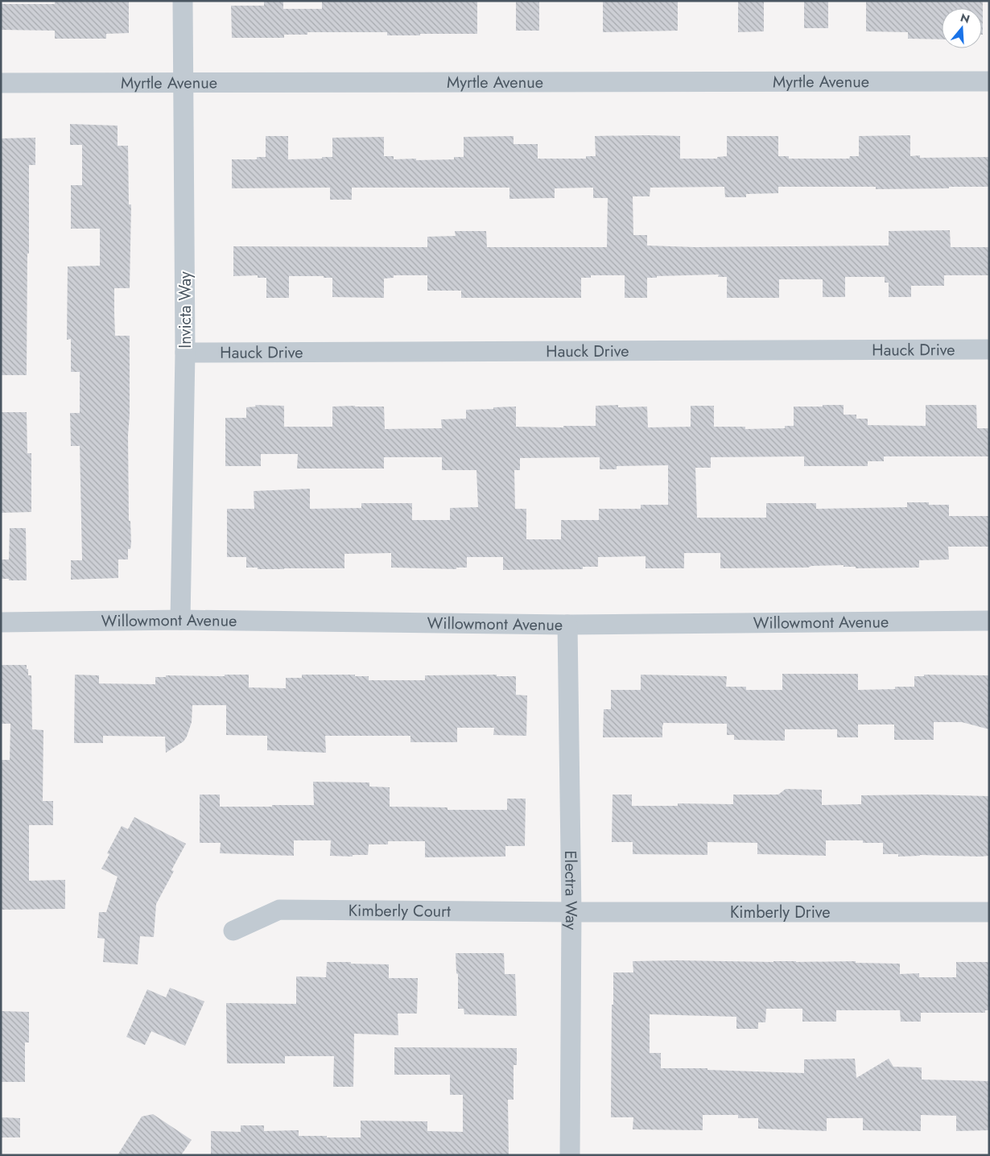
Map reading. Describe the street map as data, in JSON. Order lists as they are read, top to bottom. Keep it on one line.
{"streets":{"street":["Myrtle Avenue","Invicta Way","Hauck Drive","Willowmont Avenue","Electra Way","Kimberly Court","Kimberly Drive"]},"crossings":[["Myrtle Avenue","Invicta Way"],["Invicta Way","Hauck Drive"],["Invicta Way","Willowmont Avenue"],["Willowmont Avenue","Electra Way"],["Electra Way","Kimberly Court"],["Electra Way","Kimberly Drive"],["Kimberly Court","Kimberly Drive"]],"north":"top"}
